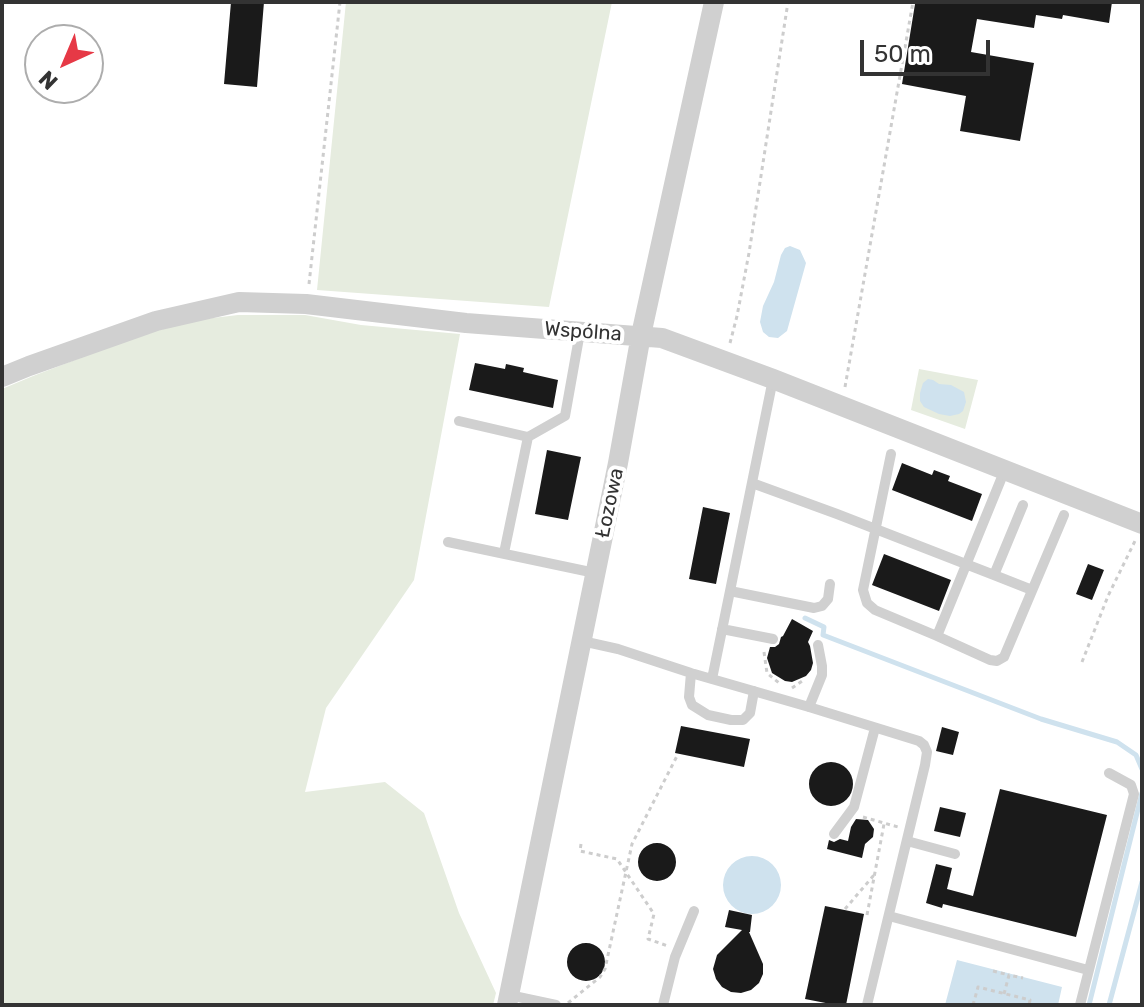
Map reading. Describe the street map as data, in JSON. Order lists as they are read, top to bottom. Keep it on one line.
{"streets":{"street":["Wspólna","Łozowa"]},"crossings":[["Wspólna","Łozowa"]],"scale_bar":"50 m","north":"bottom left"}
